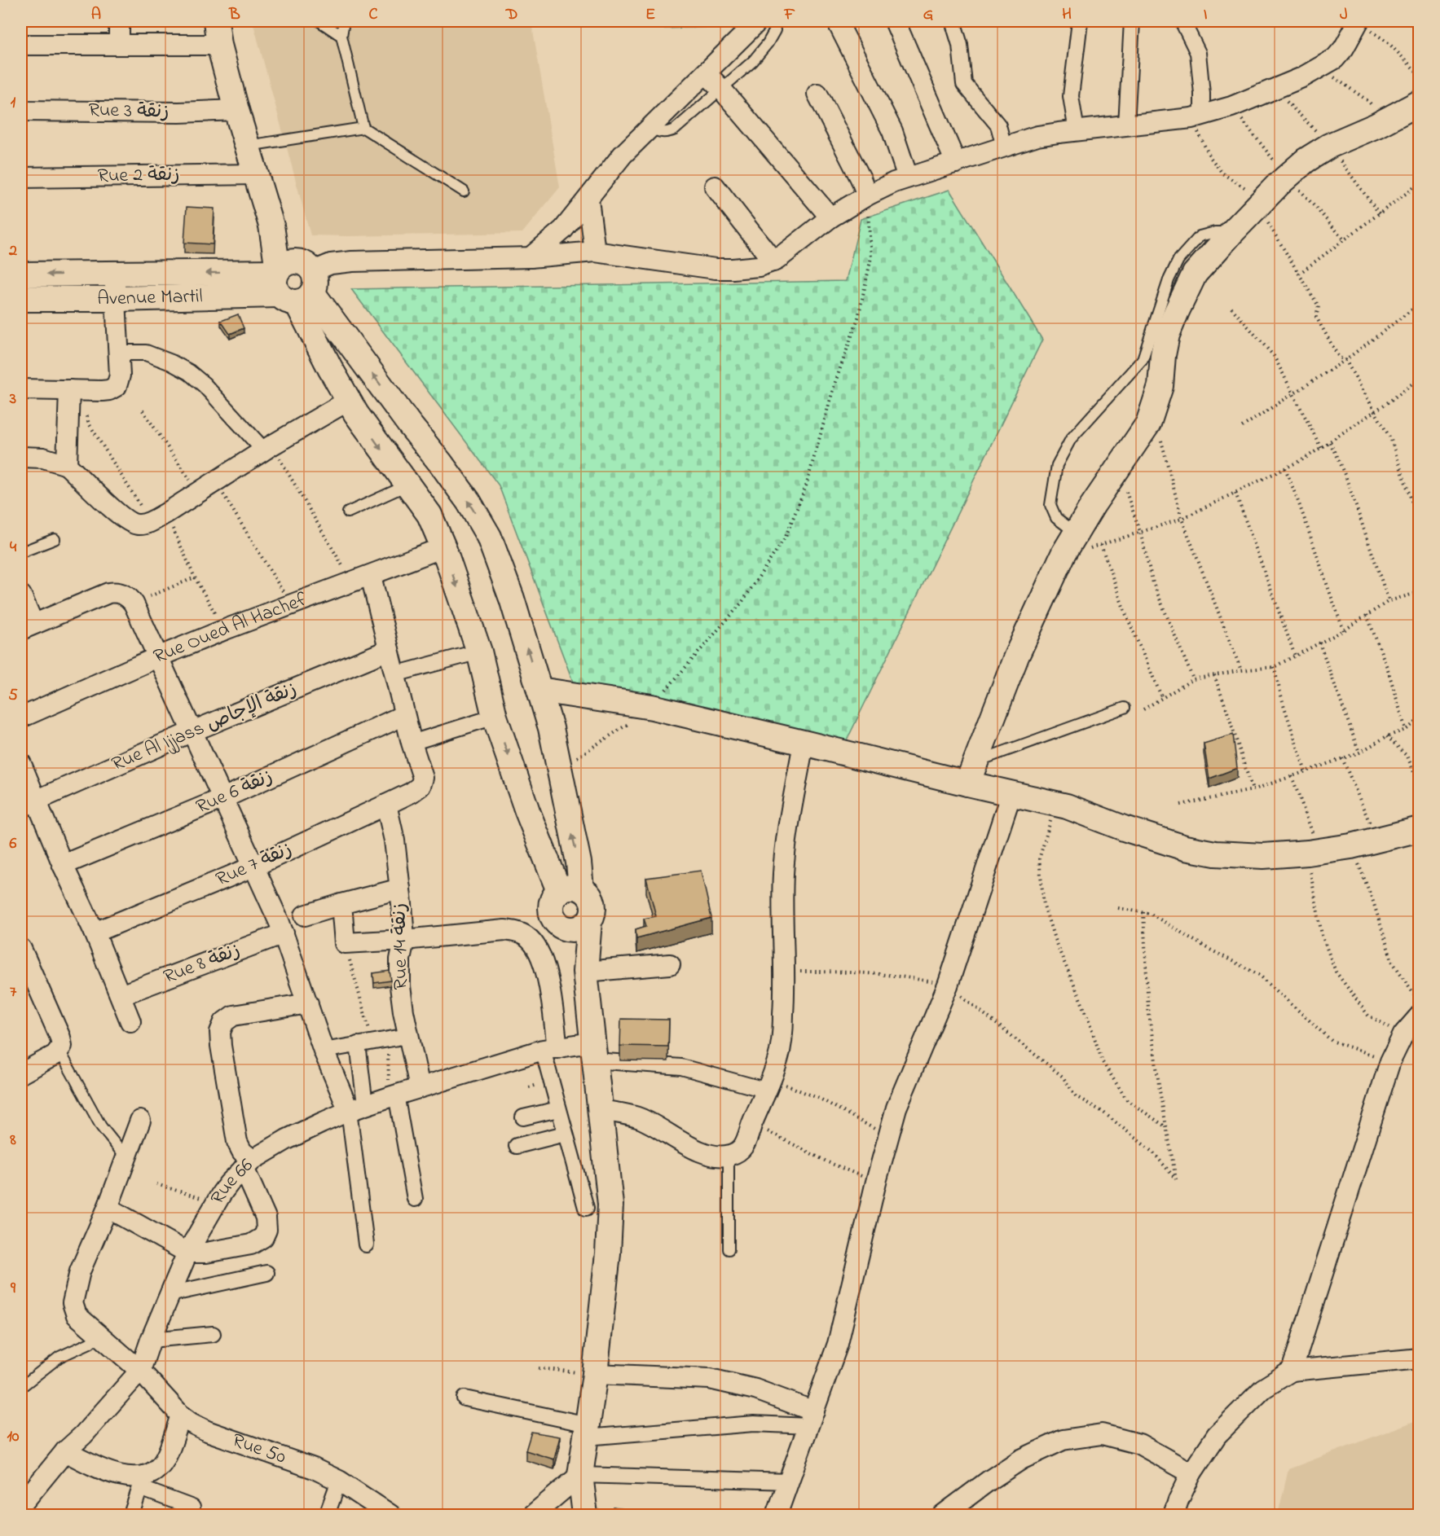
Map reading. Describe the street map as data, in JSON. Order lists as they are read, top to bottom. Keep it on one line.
{"streets":{"street":["Rue 3 زنقة","Rue 2 زنقة","Avenue Martil","Rue Oued Al Hachef","Rue Al Ijjass زنقة الإجاص","Rue 6 زنقة","Rue 7 زنقة","Rue 14 زنقة","Rue 8 زنقة","Rue 66","Rue 50"]},"crossings":[["Rue 7 زنقة","Rue 14 زنقة"],["Rue 14 زنقة","Rue 66"],["Rue 66","Rue 50"]],"grid":{"columns":["A","B","C","D","E","F","G","H","I","J"],"rows":["1","2","3","4","5","6","7","8","9","10"]}}
